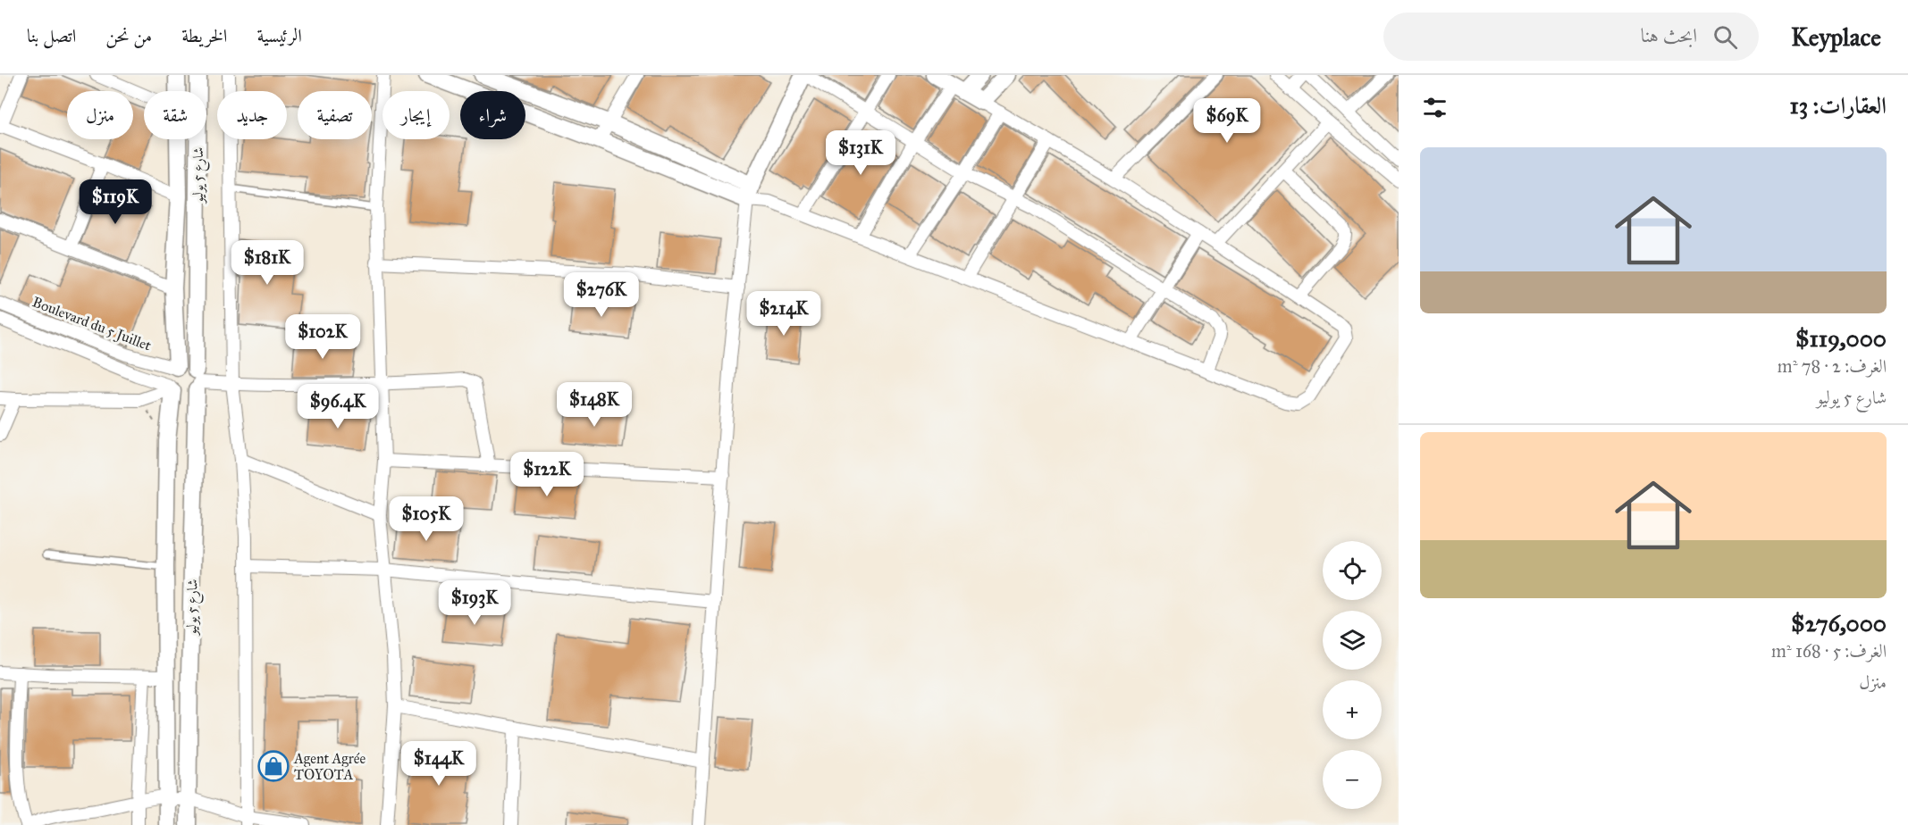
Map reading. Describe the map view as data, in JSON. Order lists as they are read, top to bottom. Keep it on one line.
{"streets":{"main road":["شارع 5 يوليو"],"street":["Boulevard du 5 Juillet"]},"crossings":[["شارع 5 يوليو","Boulevard du 5 Juillet"]],"places":{"shop":["Agent Agrée TOYOTA"]},"page":{"header":"Keyplace","search":"ابحث هنا","nav":["الرئيسية","الخريطة","من نحن","اتصل بنا"],"heading":"العقارات: 13","chip":["شراء","إيجار","تصفية","جديد","شقة","منزل"],"price":["$69K","$131K","$119K","$181K","$276K","$214K","$102K","$148K","$96.4K","$122K","$105K","$193K","$144K"],"list":[{"name":"$119,000","note":"الغرف: 2 · 78 m² · شارع 5 يوليو"},{"name":"$276,000","note":"الغرف: 5 · 168 m² · منزل"}],"map_buttons":["+","−"]}}
